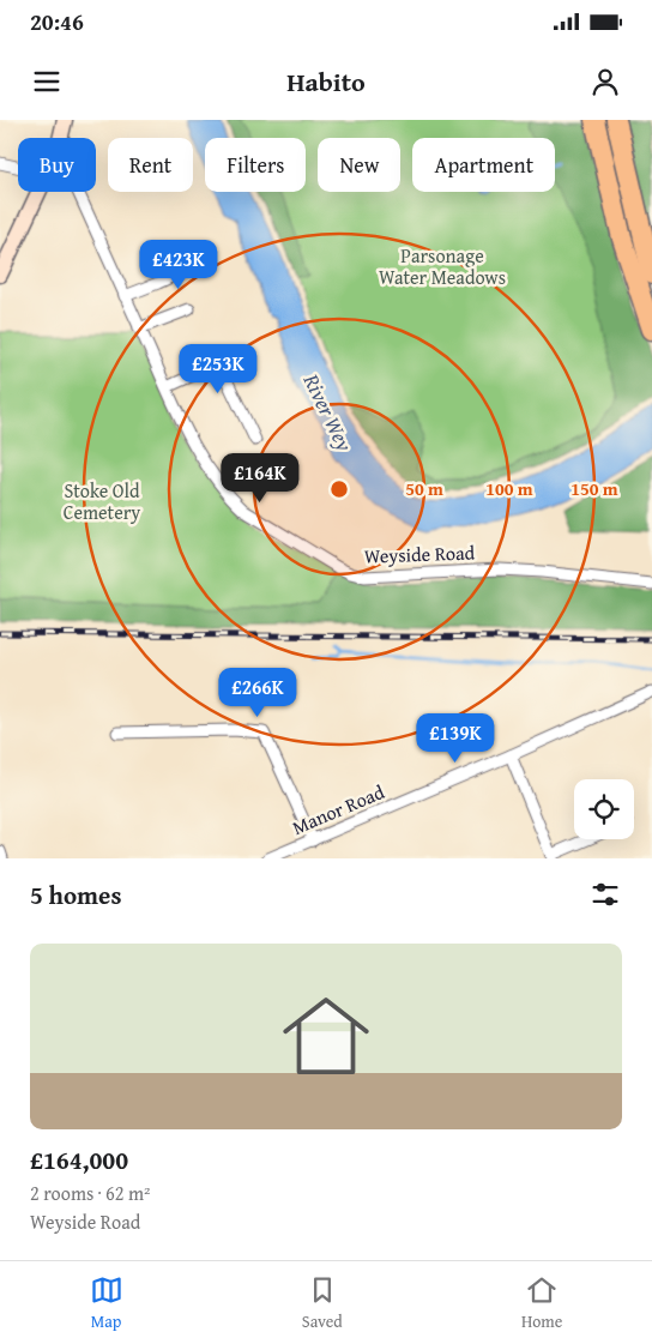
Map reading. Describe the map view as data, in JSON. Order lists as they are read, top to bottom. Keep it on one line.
{"streets":{"street":["Weyside Road","Manor Road"]},"water":["River Wey"],"parks":["Parsonage Water Meadows","Stoke Old Cemetery"],"page":{"status":"20:46","header":"Habito","chip":["Buy","Rent","Filters","New","Apartment"],"price":["£423K","£253K","£164K","£266K","£139K"],"heading":"5 homes","list":[{"name":"£164,000","note":"2 rooms · 62 m² · Weyside Road"}],"tabs":["Map","Saved","Home"]},"rings":["50 m","100 m","150 m"]}
